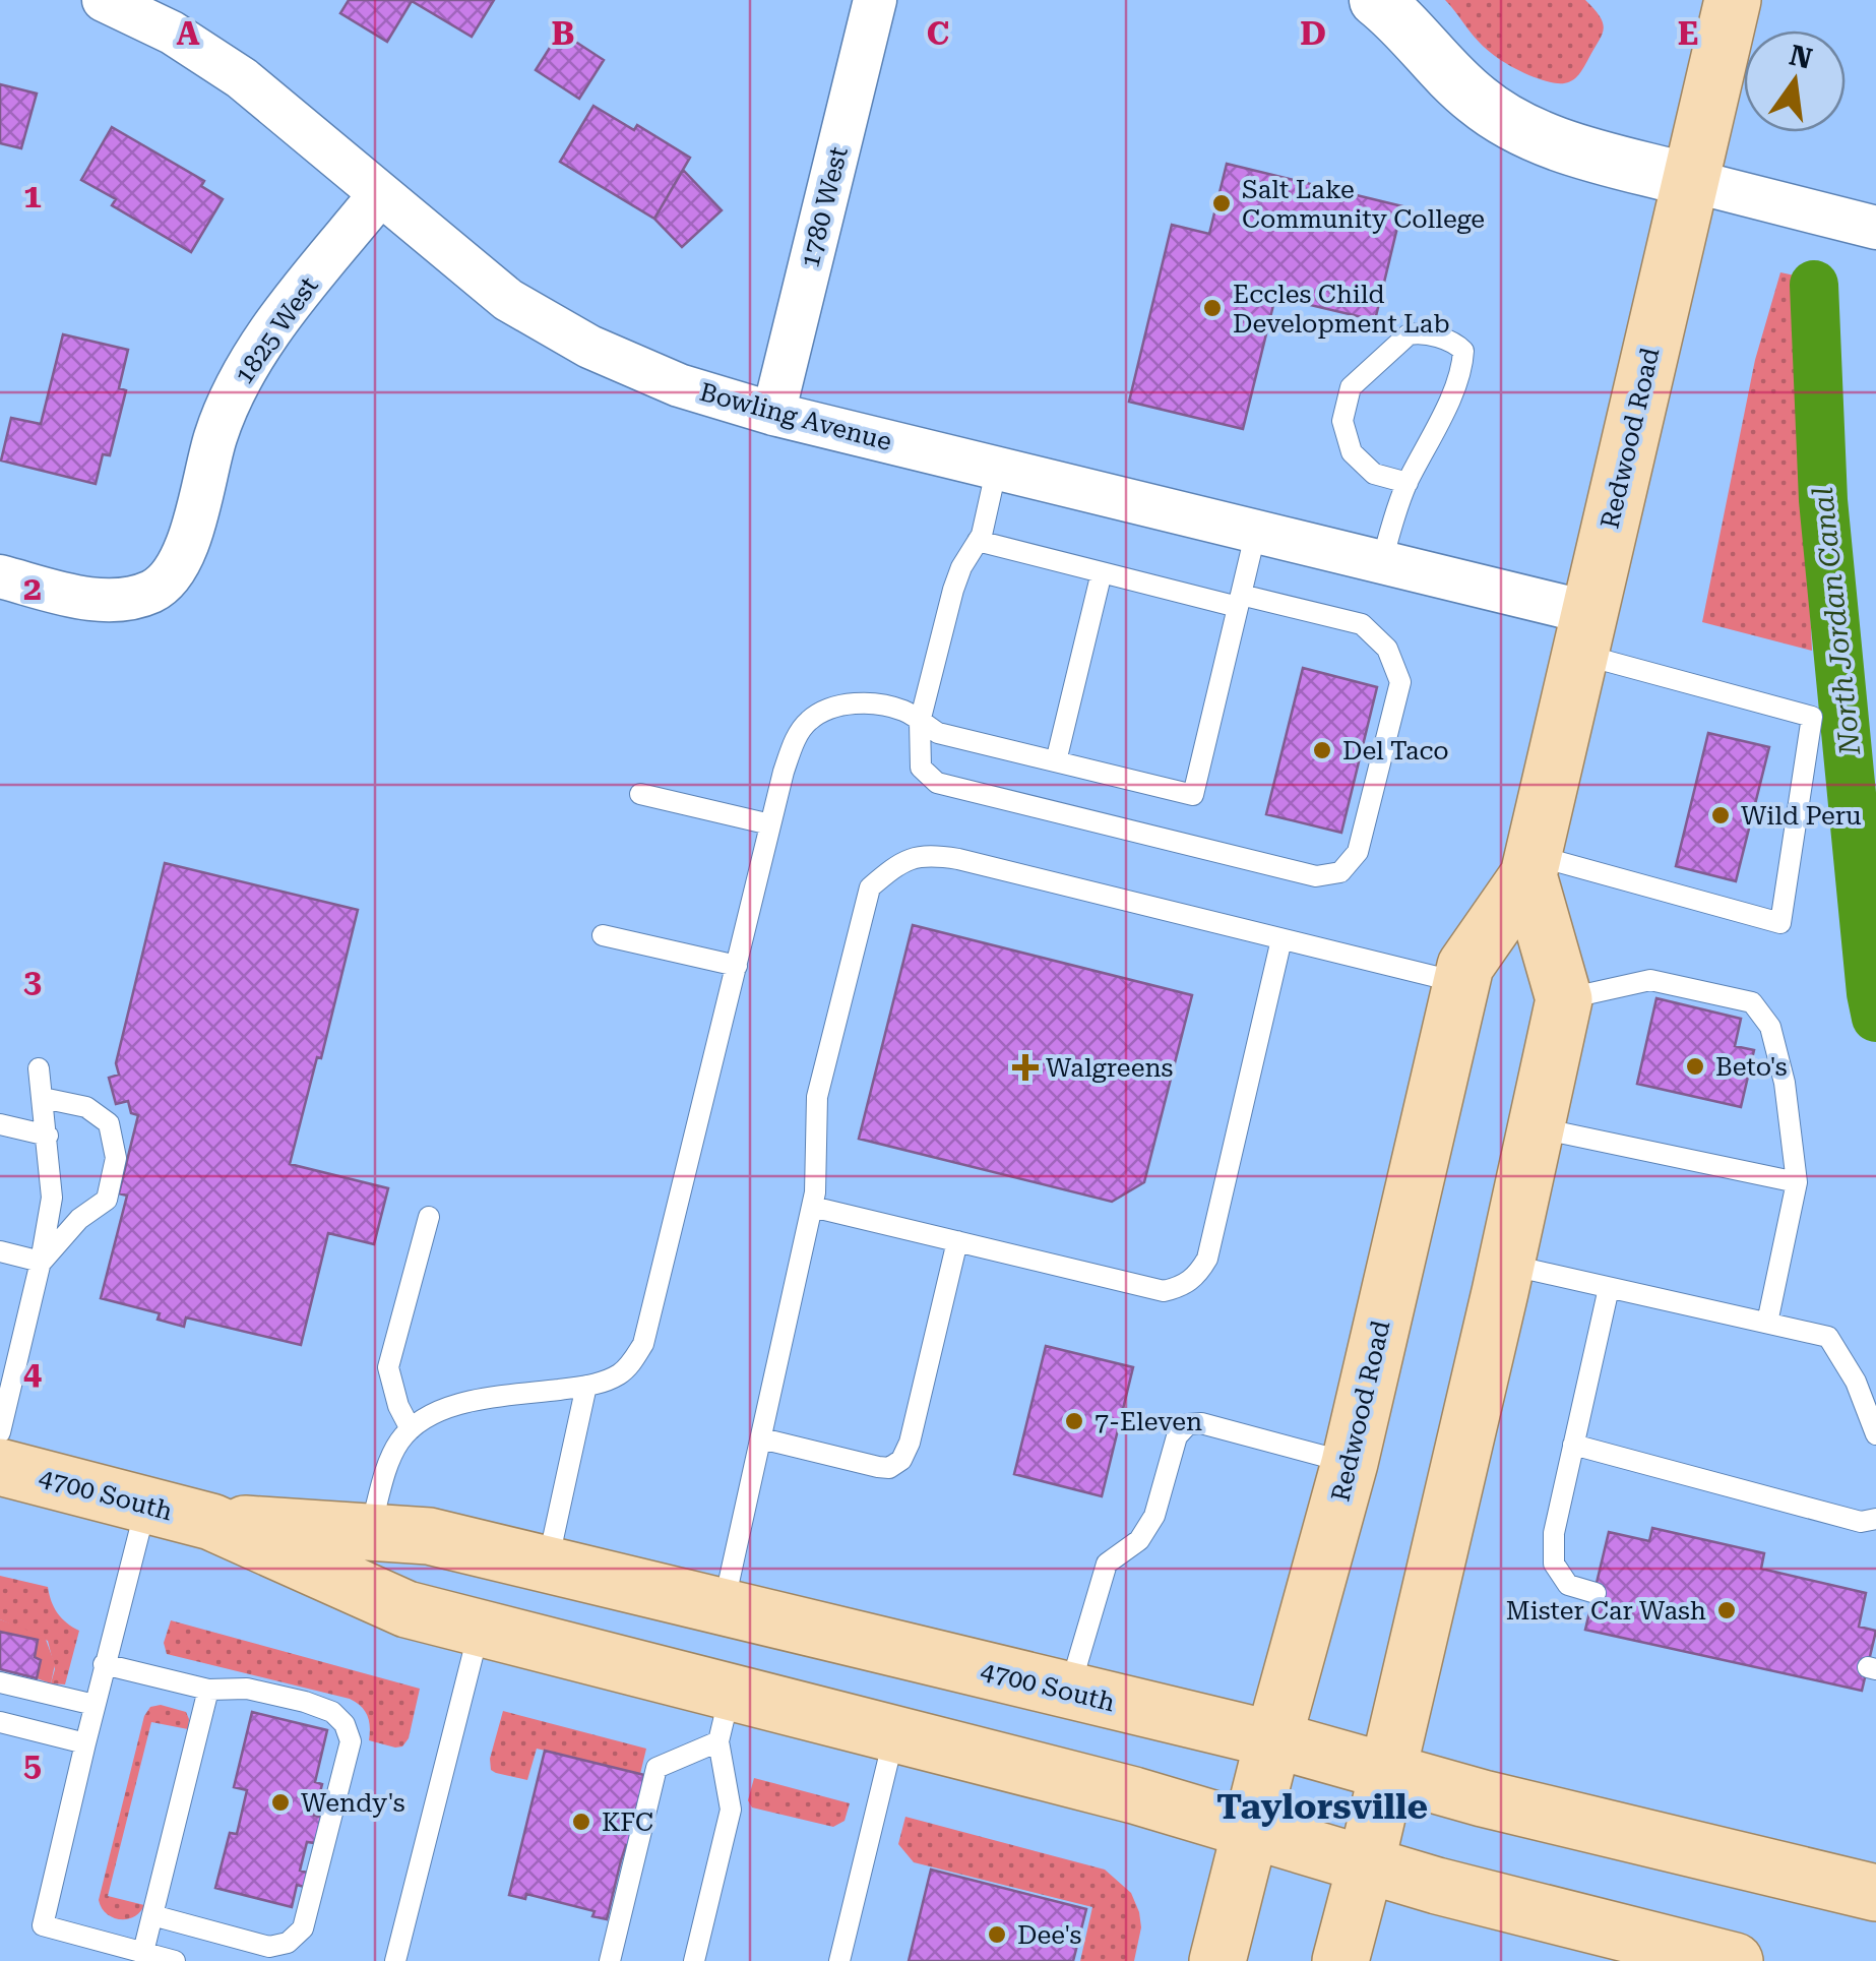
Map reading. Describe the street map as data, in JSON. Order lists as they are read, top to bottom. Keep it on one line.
{"streets":{"main road":["Redwood Road","4700 South"],"street":["1780 West","1825 West","Bowling Avenue"]},"crossings":[["1780 West","Bowling Avenue"],["1825 West","Bowling Avenue"],["Bowling Avenue","Redwood Road"],["Redwood Road","4700 South"]],"districts":["Taylorsville"],"water":["North Jordan Canal"],"places":{"other":["Salt Lake Community College","Eccles Child Development Lab","Del Taco","Wild Peru","Beto's","7-Eleven","Mister Car Wash","Wendy's","KFC","Dee's"],"health":["Walgreens"]},"north":"top","grid":{"columns":["A","B","C","D","E"],"rows":["1","2","3","4","5"]}}
